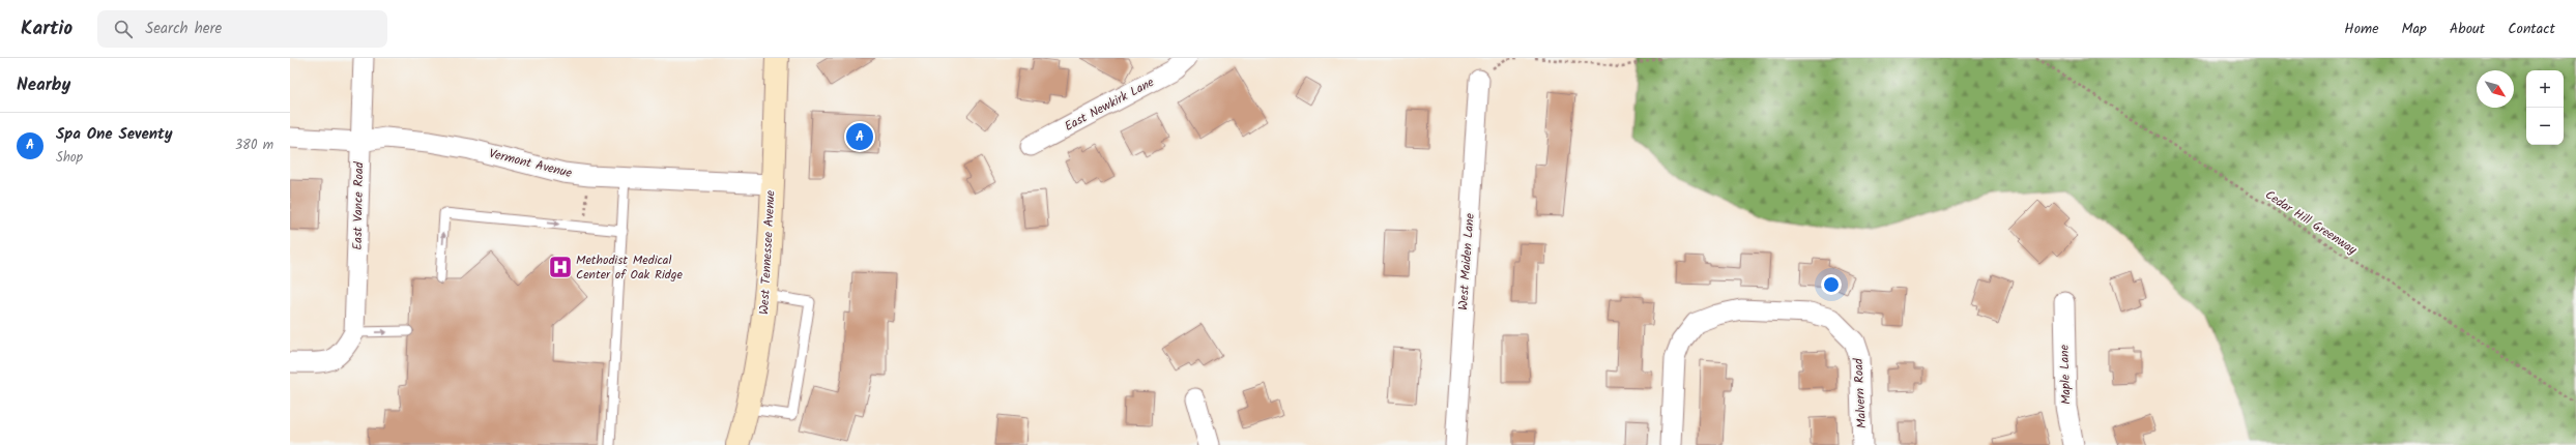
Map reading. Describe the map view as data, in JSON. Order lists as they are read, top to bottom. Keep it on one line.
{"streets":{"street":["East Newkirk Lane","Vermont Avenue","East Vance Road","West Tennessee Avenue","West Maiden Lane","Maple Lane","Malvern Road"],"path":["Cedar Hill Greenway"]},"crossings":[["Vermont Avenue","East Vance Road"],["Vermont Avenue","West Tennessee Avenue"]],"places":{"hospital":["Methodist Medical Center of Oak Ridge"]},"north":"bottom right","page":{"header":"Kartio","search":"Search here","nav":["Home","Map","About","Contact"],"heading":"Nearby","map_buttons":["+","−"],"list":[{"mark":"A","name":"Spa One Seventy","note":"Shop","value":"380 m"}],"pins":"A"}}
